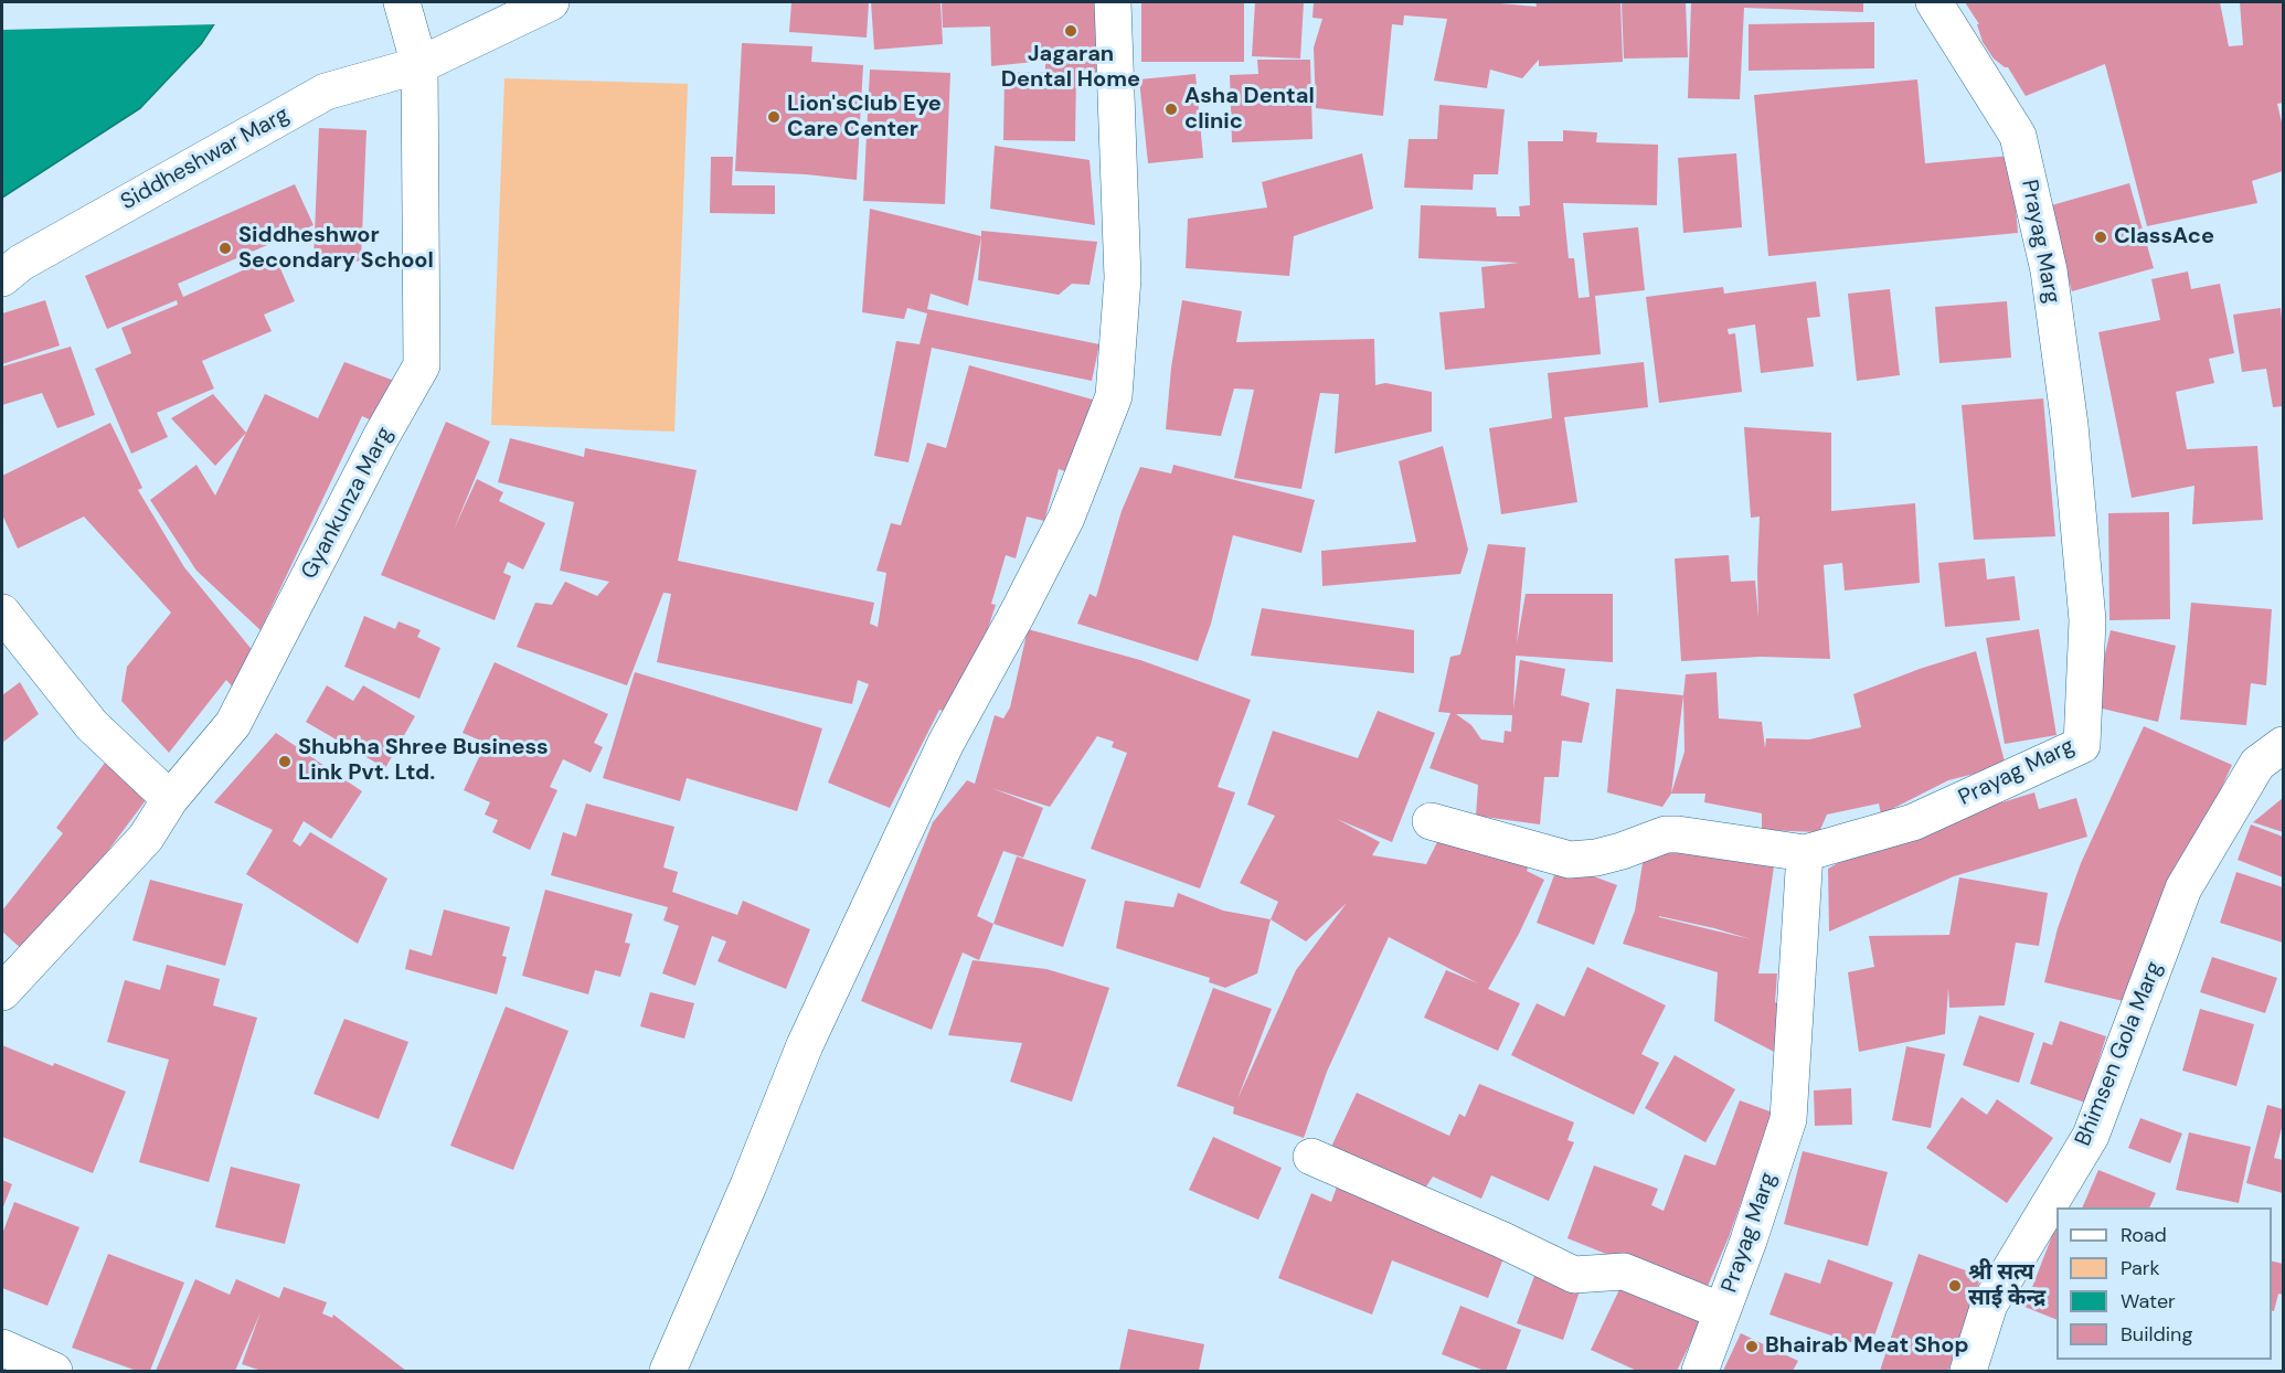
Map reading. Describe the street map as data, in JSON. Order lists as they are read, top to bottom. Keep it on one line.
{"streets":{"street":["Siddheshwar Marg","Prayag Marg","Gyankunza Marg","Bhimsen Gola Marg"]},"crossings":[["Siddheshwar Marg","Gyankunza Marg"]],"places":["Jagaran Dental Home","Asha Dental clinic","Lion'sClub Eye Care Center","ClassAce","Siddheshwor Secondary School","Shubha Shree Business Link Pvt. Ltd.","श्री सत्य साई केन्द्र","Bhairab Meat Shop"],"legend":["Road","Park","Water","Building"]}
